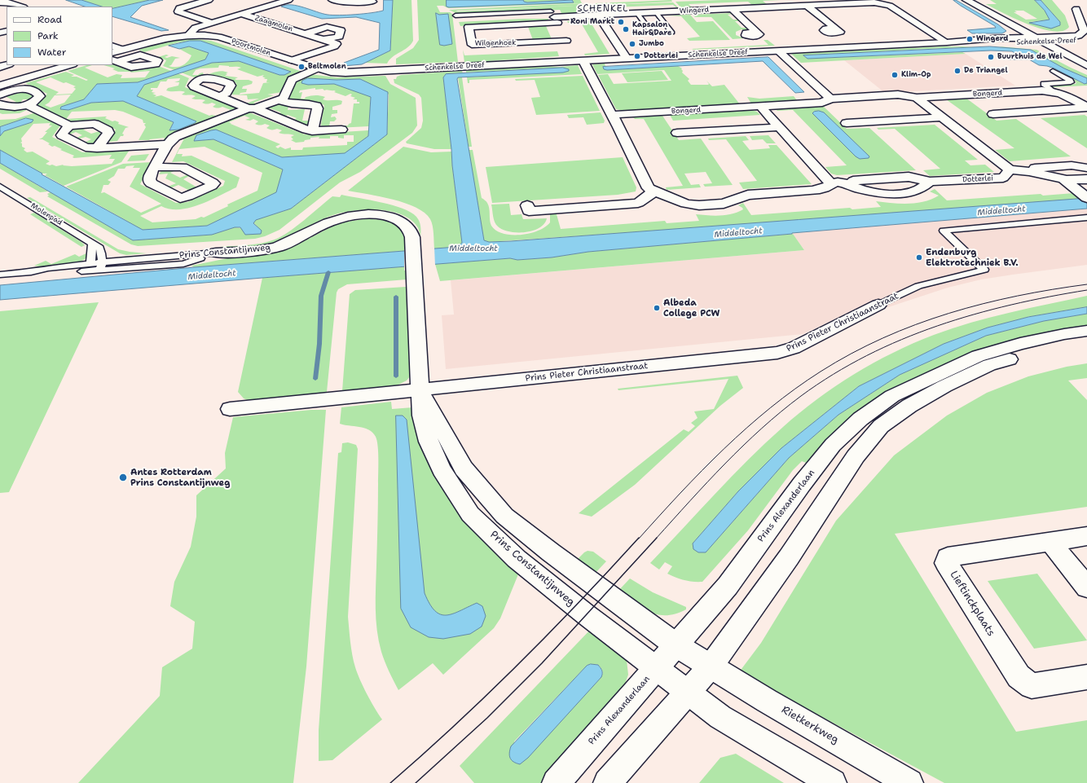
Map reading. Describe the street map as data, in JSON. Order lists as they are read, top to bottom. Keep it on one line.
{"streets":{"street":["Wingerd","Zaagmolen","Schenkelse Dreef","Wilgenhoek","Poortmolen","Bongerd","Dotterlei","Prins Constantijnweg","Prins Pieter Christiaanstraat","Prins Alexanderlaan","Lieftinckplaats","Rietkerkweg"],"lane":["Molenpad"]},"crossings":[["Wingerd","Schenkelse Dreef"],["Wingerd","Wilgenhoek"],["Zaagmolen","Poortmolen"],["Schenkelse Dreef","Poortmolen"],["Bongerd","Dotterlei"],["Prins Constantijnweg","Prins Pieter Christiaanstraat"],["Prins Constantijnweg","Prins Alexanderlaan"],["Prins Constantijnweg","Rietkerkweg"]],"districts":["SCHENKEL"],"water":["Middeltocht"],"places":["Roni Markt","Kapsalon Hair&Dare","Wingerd","Jumbo","Dotterlei","Buurthuis de Wel","Beltmolen","De Triangel","Klim-Op","Endenburg Elektrotechniek B.V.","Albeda College PCW","Antes Rotterdam Prins Constantijnweg"],"legend":["Road","Park","Water"]}
